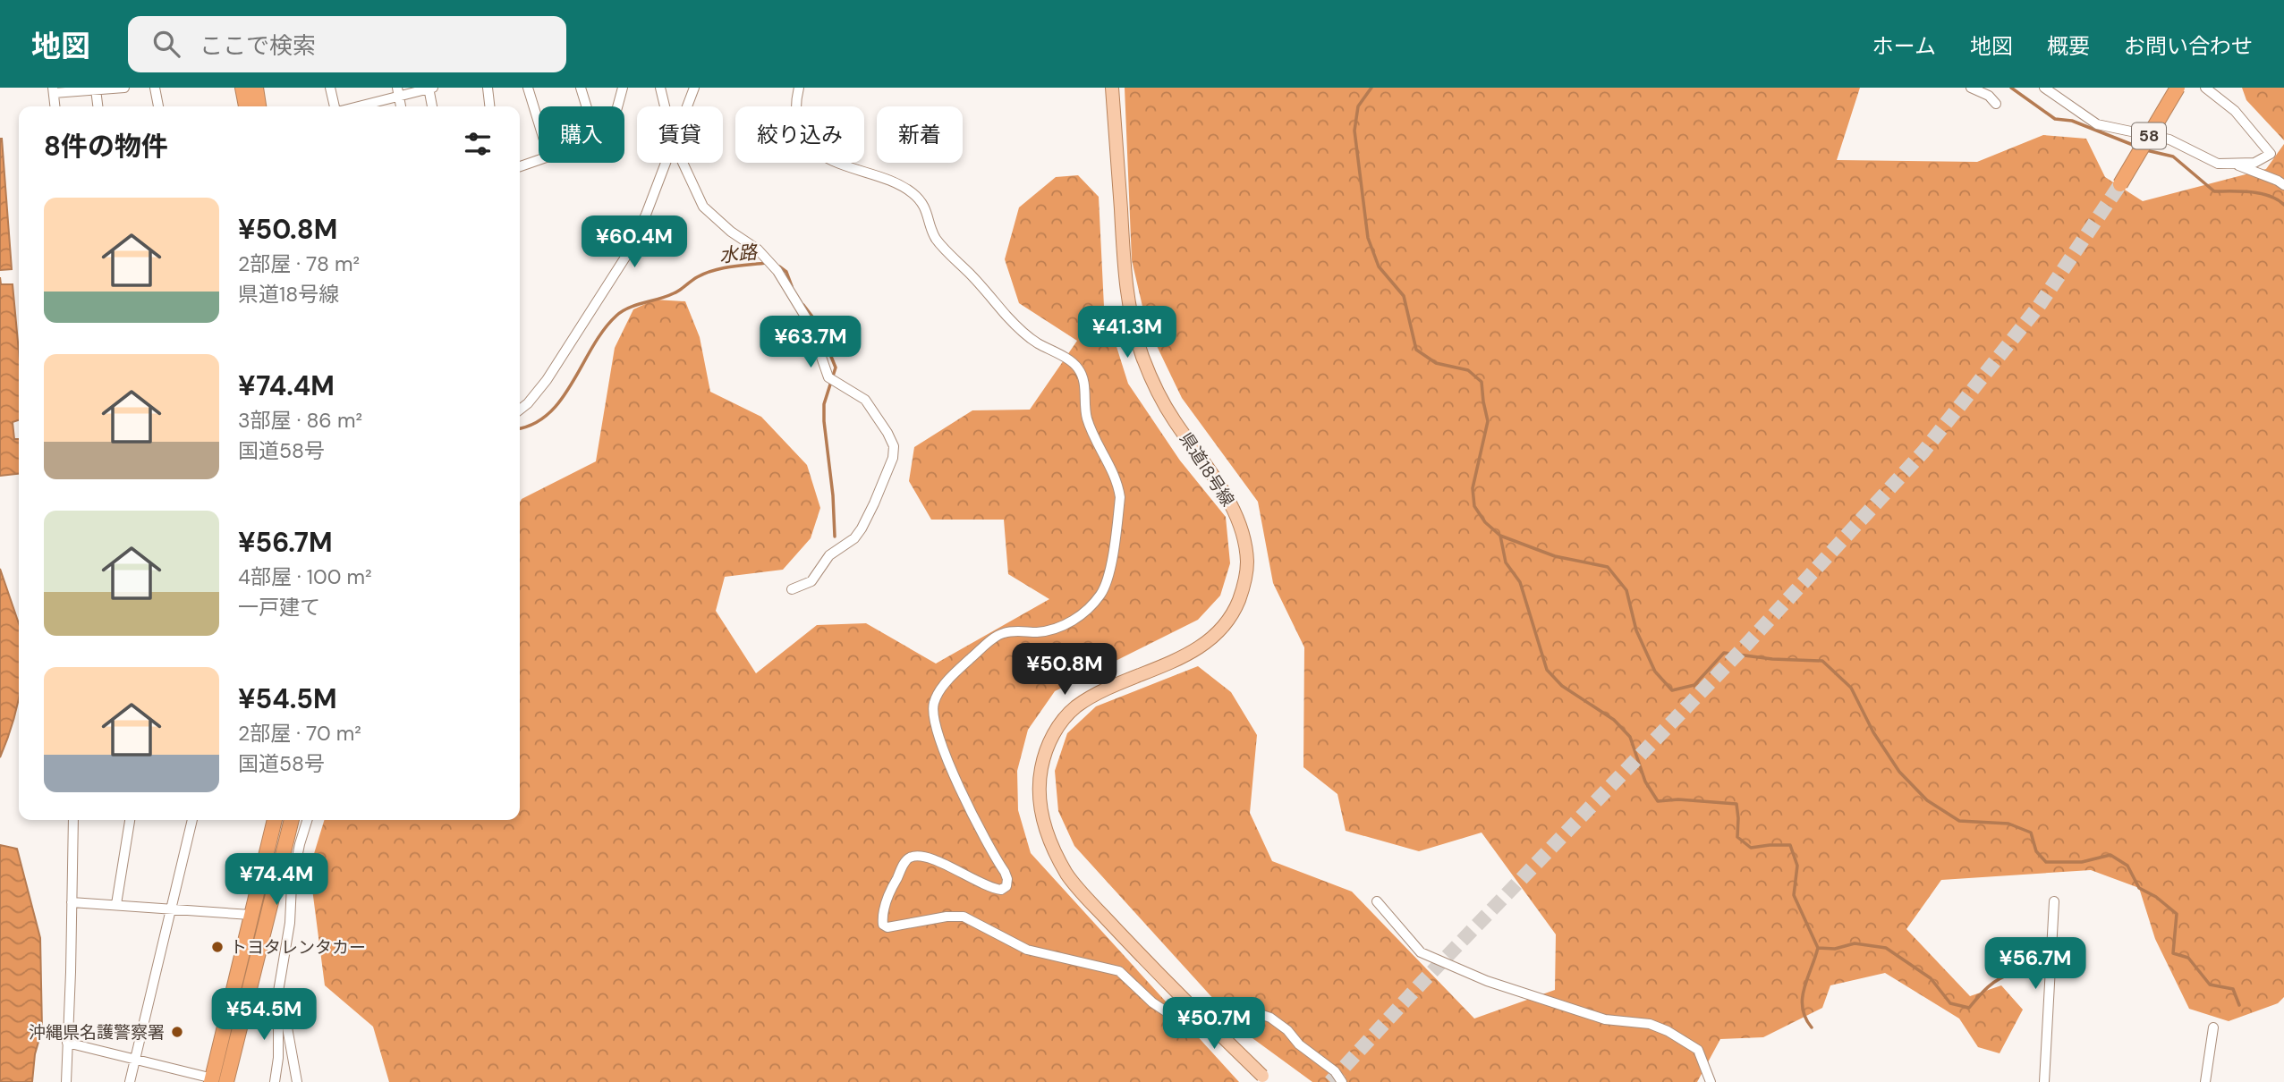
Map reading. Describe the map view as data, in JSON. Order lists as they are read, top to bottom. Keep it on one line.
{"streets":{"highway":["58"],"main road":["県道18号線"]},"water":["水路"],"places":["トヨタレンタカー","沖縄県名護警察署"],"page":{"header":"地図","search":"ここで検索","nav":["ホーム","地図","概要","お問い合わせ"],"chip":["購入","賃貸","絞り込み","新着"],"heading":"8件の物件","list":[{"name":"¥50.8M","note":"2部屋 · 78 m² · 県道18号線"},{"name":"¥74.4M","note":"3部屋 · 86 m² · 国道58号"},{"name":"¥56.7M","note":"4部屋 · 100 m² · 一戸建て"},{"name":"¥54.5M","note":"2部屋 · 70 m² · 国道58号"}],"price":["¥60.4M","¥41.3M","¥63.7M","¥50.8M","¥74.4M","¥56.7M","¥54.5M","¥50.7M"]}}
